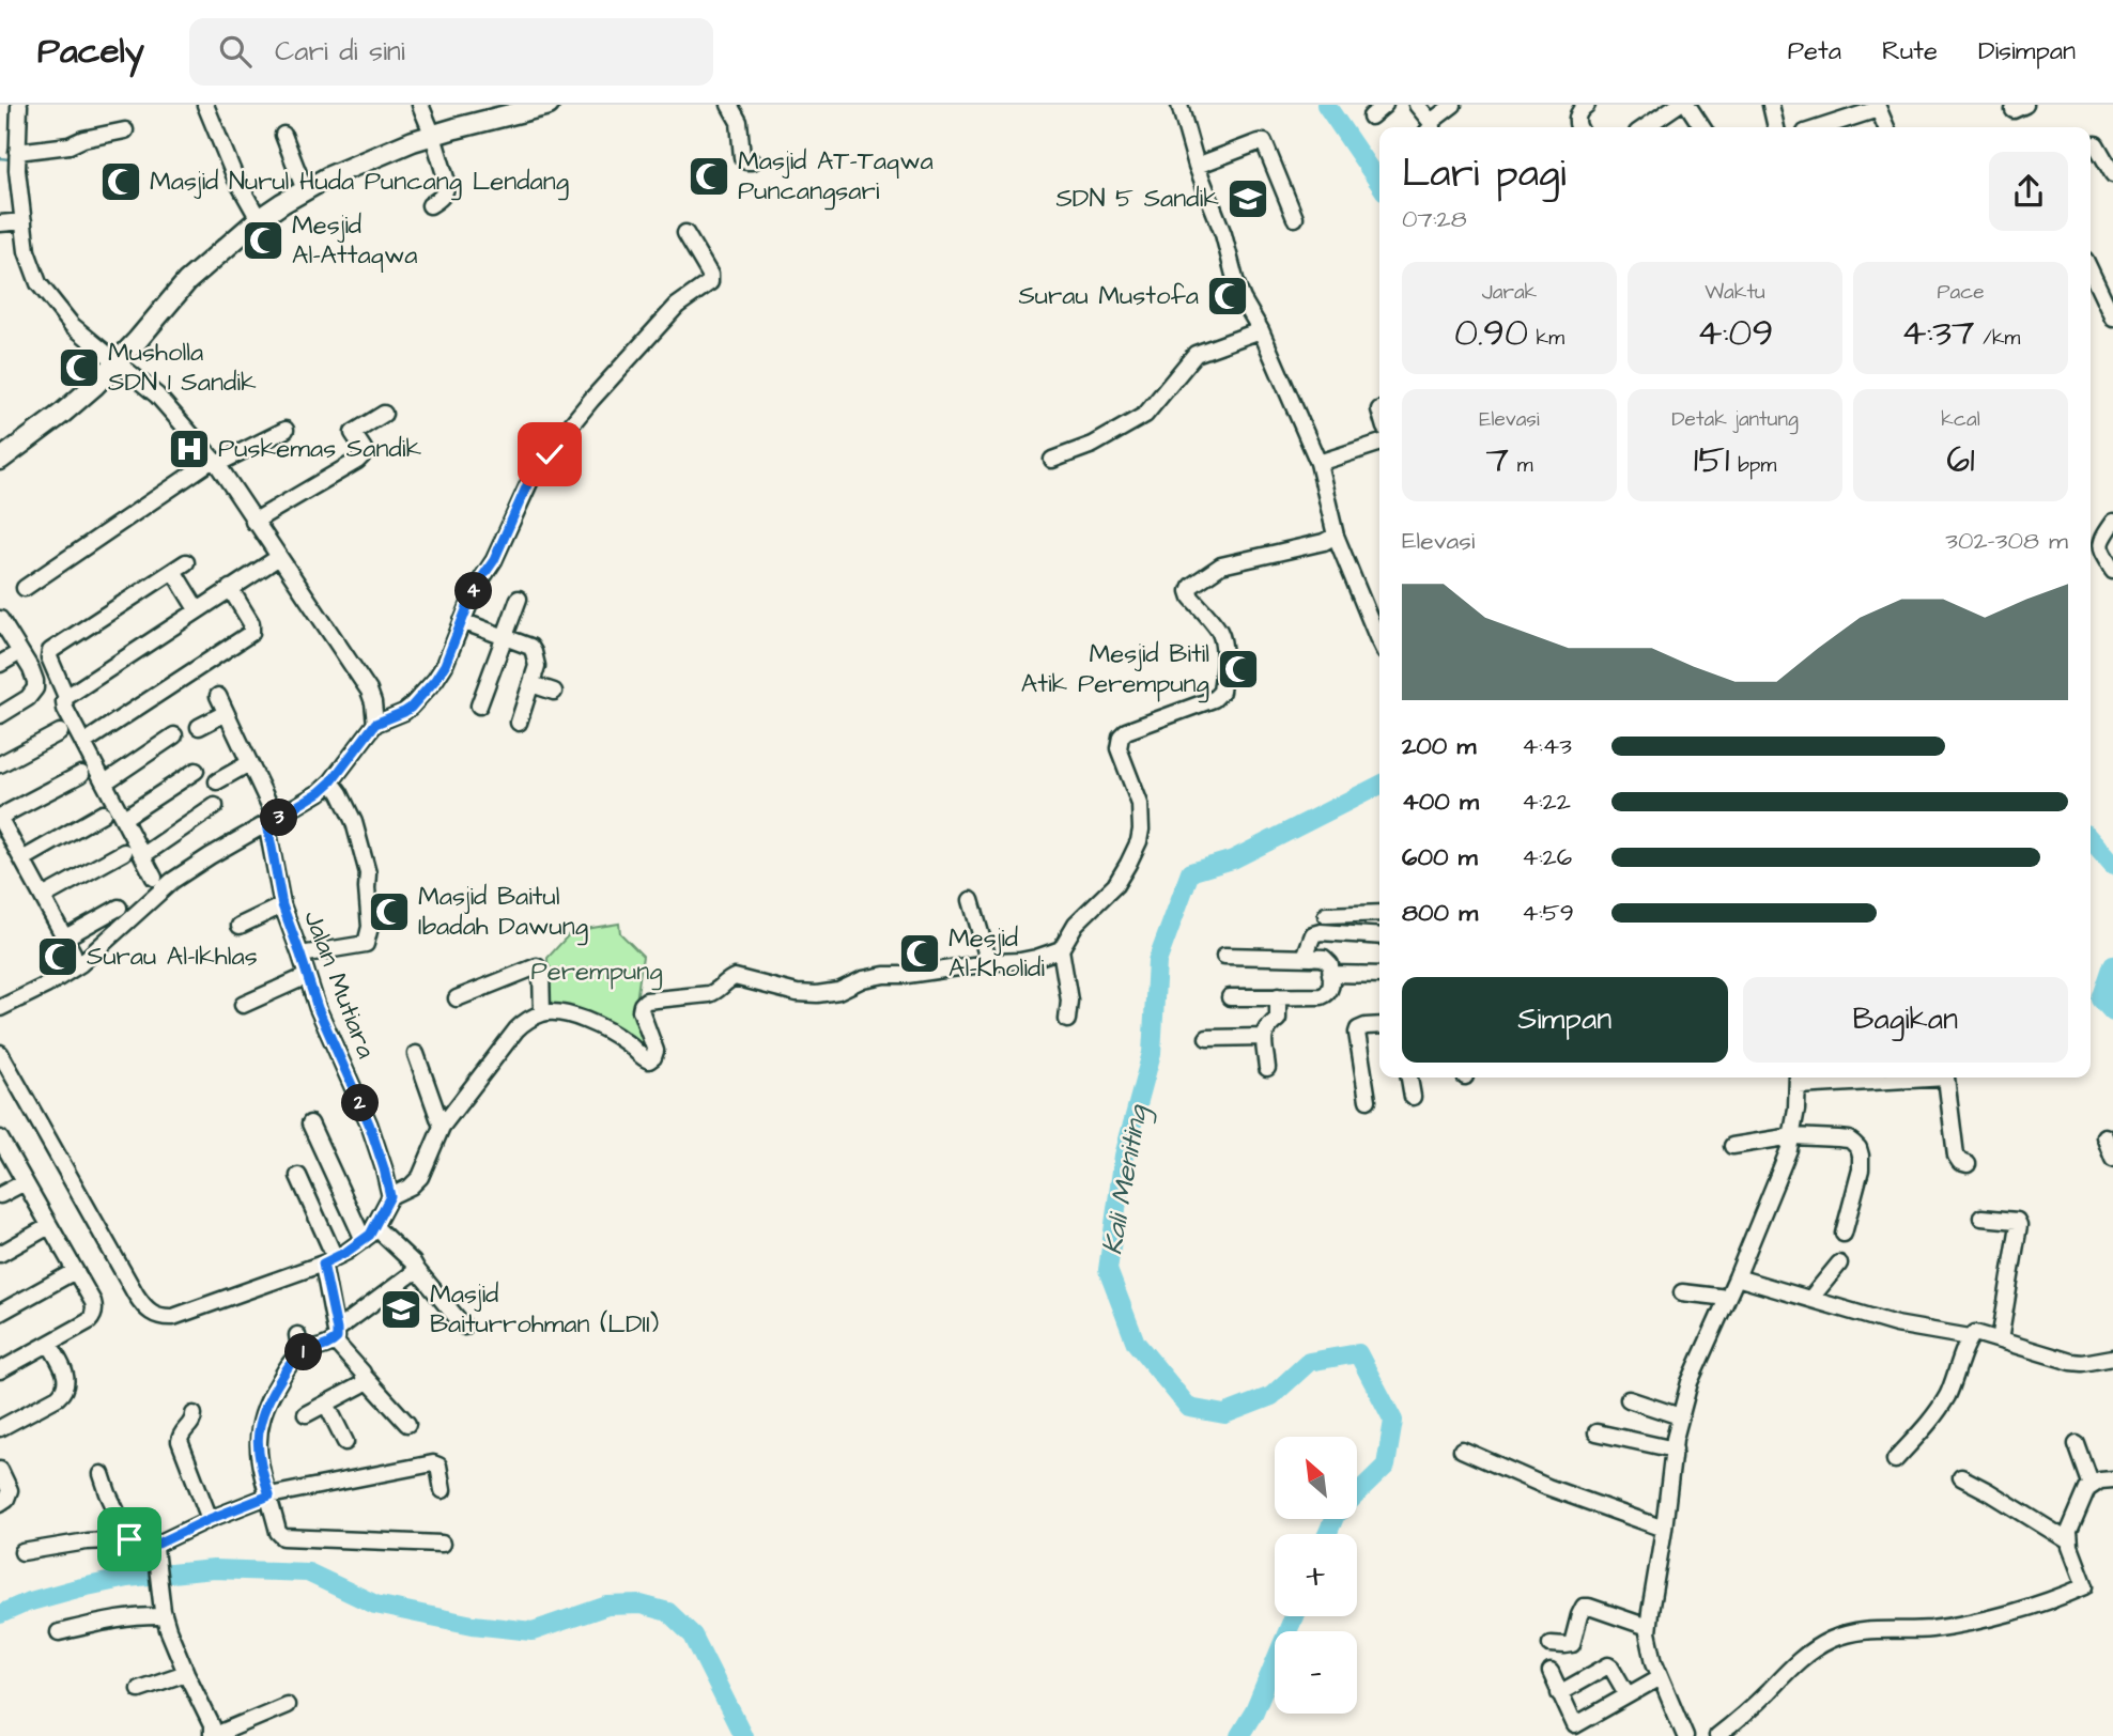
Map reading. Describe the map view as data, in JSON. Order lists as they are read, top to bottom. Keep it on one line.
{"streets":{"street":["Jalan Mutiara"]},"water":["Kali Meniting"],"parks":["Perempung"],"places":{"mosque":["Masjid AT-Taqwa Puncangsari","Masjid Nurul Huda Puncang Lendang","Mesjid Al-Attaqwa","Surau Mustofa","Musholla SDN 1 Sandik","Mesjid Bitil Atik Perempung","Masjid Baitul Ibadah Dawung","Mesjid Al-Kholidi","Surau Al-Ikhlas"],"school or university":["SDN 5 Sandik","Masjid Baiturrohman (LDII)"],"hospital":["Puskemas Sandik"]},"north":"top left","page":{"header":"Pacely","search":"Cari di sini","nav":["Peta","Rute","Disimpan"],"heading":["Lari pagi","07:28"],"stats":[["Jarak","0.90 km"],["Waktu","4:09"],["Pace","4:37 /km"],["Elevasi","7 m"],["Detak jantung","151 bpm"],["kcal","61"]],"chart":["Elevasi","302–308 m"],"pins":["4","3","2","1"],"list":[{"name":"200 m","note":"4:43"},{"name":"400 m","note":"4:22"},{"name":"600 m","note":"4:26"},{"name":"800 m","note":"4:59"}],"buttons":["Simpan","Bagikan"],"map_buttons":["+","−"]}}
